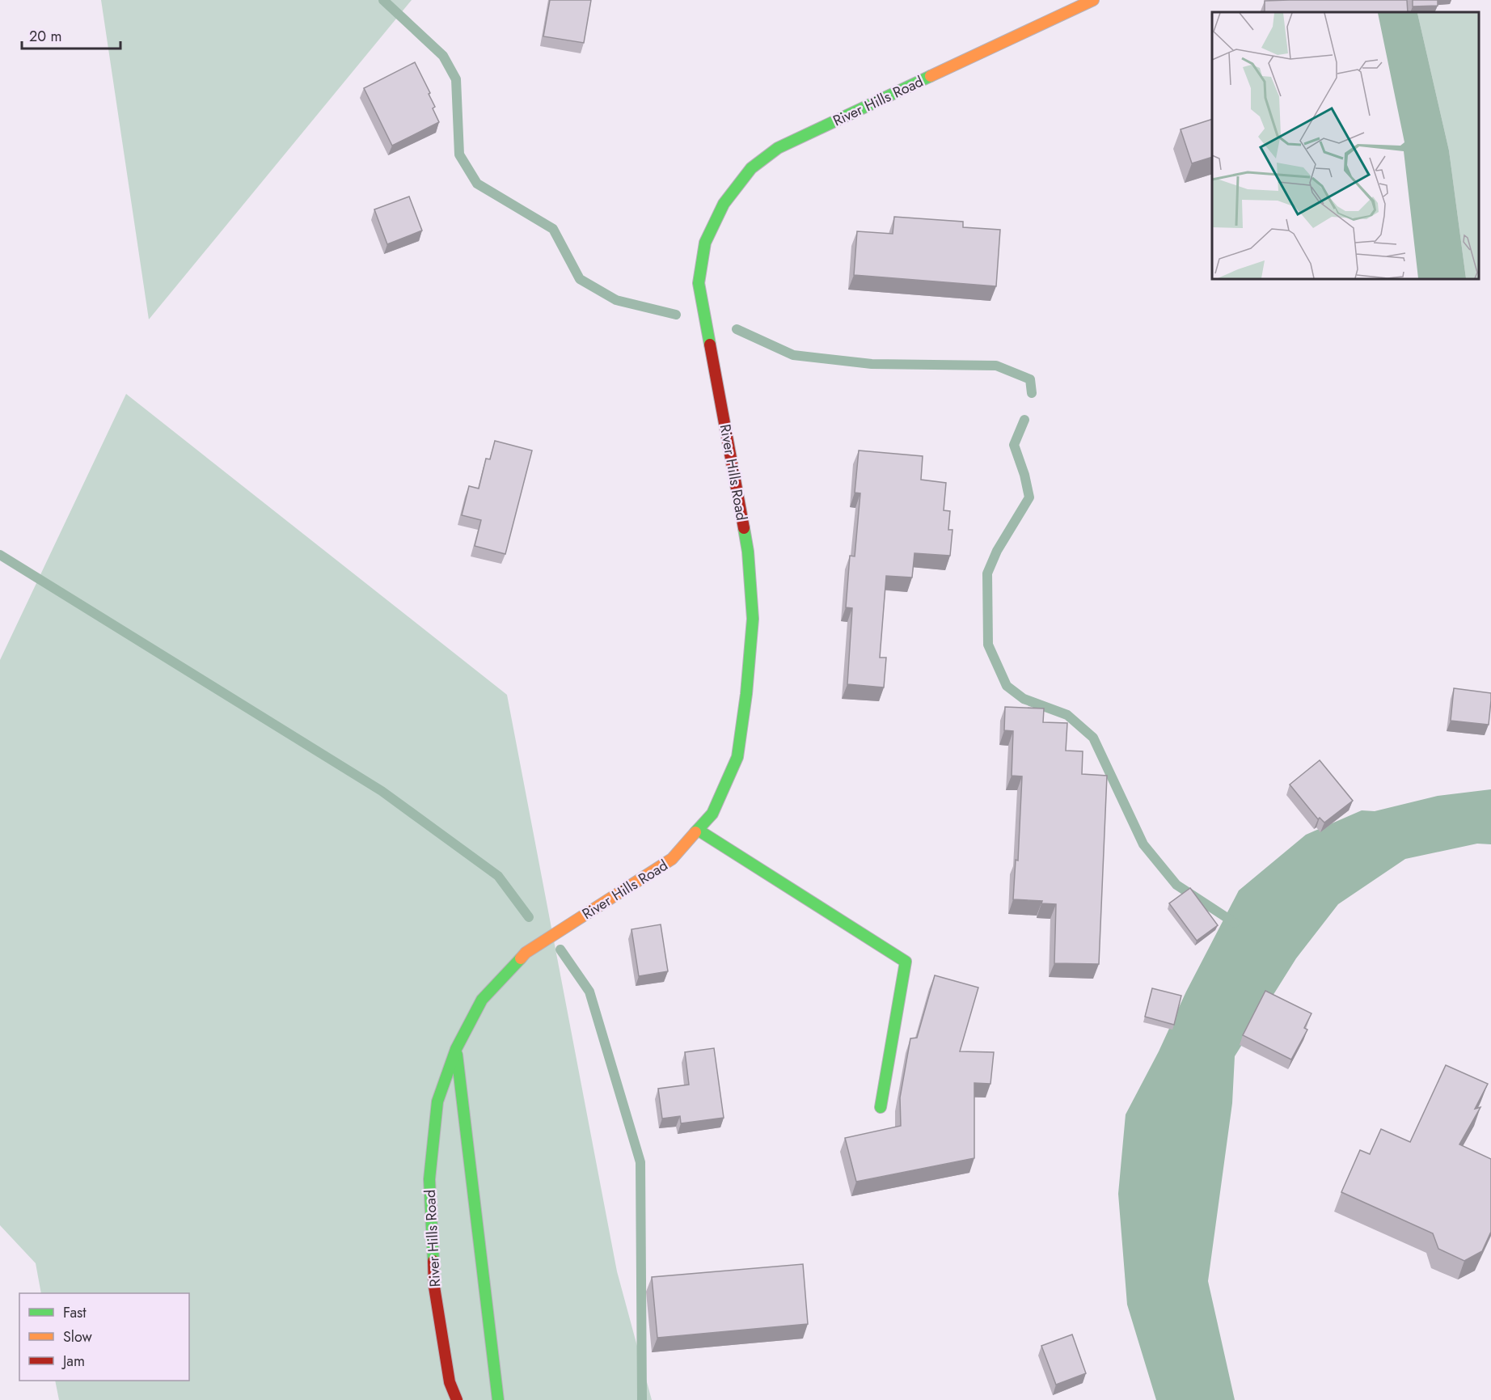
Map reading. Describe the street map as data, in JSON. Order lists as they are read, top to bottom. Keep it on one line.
{"streets":{"street":["River Hills Road"]},"legend":["Fast","Slow","Jam"],"scale_bar":"20 m"}
